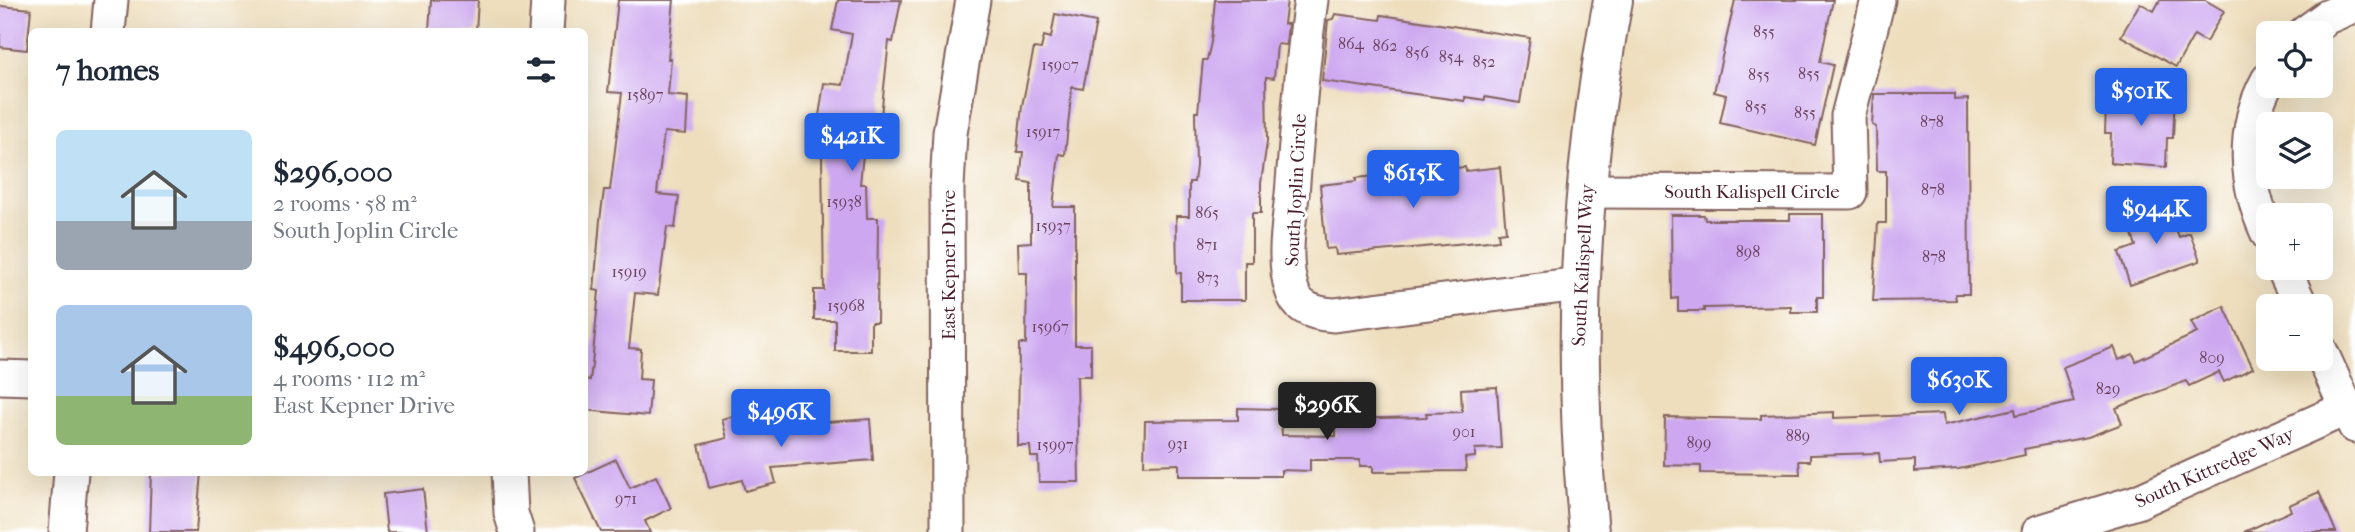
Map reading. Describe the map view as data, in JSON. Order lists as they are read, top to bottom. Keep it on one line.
{"streets":{"street":["South Joplin Circle","South Kalispell Circle","East Kepner Drive","South Kalispell Way","South Kittredge Way"]},"crossings":[["South Joplin Circle","South Kalispell Way"],["South Kalispell Circle","South Kalispell Way"]],"house_numbers":["855","864","862","856","854","852","15907","855","855","15897","855","855","878","15917","878","15938","865","15937","871","898","878","15919","873","15968","15967","809","829","901","889","899","931","15997","971"],"page":{"map_buttons":["+","−"],"heading":"7 homes","price":["$501K","$421K","$615K","$944K","$630K","$296K","$496K"],"list":[{"name":"$296,000","note":"2 rooms · 58 m² · South Joplin Circle"},{"name":"$496,000","note":"4 rooms · 112 m² · East Kepner Drive"}]}}
